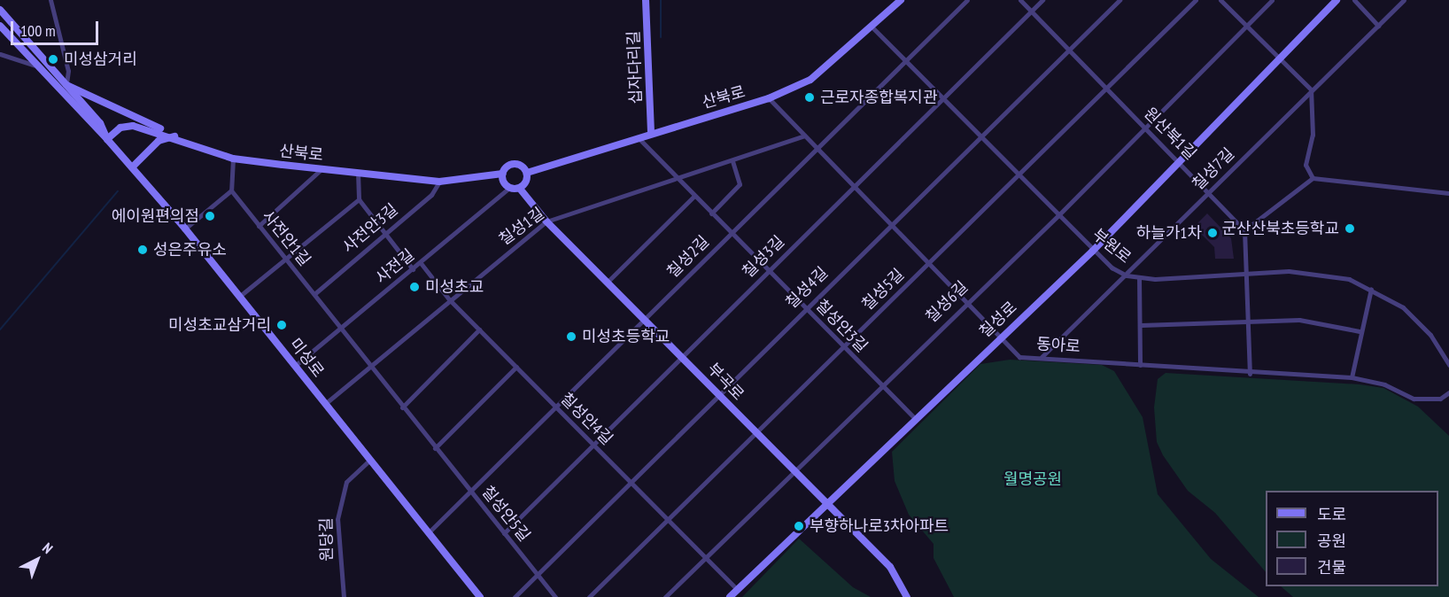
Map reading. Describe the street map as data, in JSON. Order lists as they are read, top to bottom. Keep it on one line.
{"streets":{"street":["십자다리길","산북로","원산북1길","칠성7길","칠성1길","사전안3길","사전안1길","부원로","칠성2길","칠성3길","사전길","칠성4길","칠성5길","칠성6길","칠성로","칠성안3길","동아로","미성로","부곡로","칠성안4길","칠성안5길","원당길"]},"crossings":[["십자다리길","산북로"],["산북로","사전안3길"],["산북로","부원로"],["산북로","칠성안3길"],["산북로","동아로"],["산북로","미성로"],["원산북1길","칠성7길"],["원산북1길","칠성3길"],["원산북1길","칠성4길"],["원산북1길","칠성5길"],["원산북1길","칠성6길"],["원산북1길","칠성로"],["칠성7길","부원로"],["칠성7길","동아로"],["칠성1길","사전안1길"],["칠성1길","칠성안3길"],["칠성1길","동아로"],["칠성1길","미성로"],["칠성1길","부곡로"],["칠성1길","칠성안4길"],["칠성1길","칠성안5길"],["사전안3길","사전안1길"],["사전안1길","사전길"],["사전안1길","칠성안5길"],["부원로","칠성2길"],["부원로","칠성3길"],["부원로","칠성4길"],["부원로","칠성5길"],["부원로","칠성6길"],["부원로","칠성로"],["칠성2길","칠성안3길"],["칠성2길","동아로"],["칠성2길","미성로"],["칠성2길","부곡로"],["칠성2길","칠성안4길"],["칠성2길","칠성안5길"],["칠성3길","칠성안3길"],["칠성3길","동아로"],["칠성3길","부곡로"],["칠성3길","칠성안4길"],["칠성3길","칠성안5길"],["사전길","미성로"],["사전길","칠성안4길"],["칠성4길","칠성안3길"],["칠성4길","동아로"],["칠성4길","부곡로"],["칠성4길","칠성안4길"],["칠성4길","칠성안5길"],["칠성5길","칠성안3길"],["칠성5길","동아로"],["칠성5길","부곡로"],["칠성5길","칠성안4길"],["칠성6길","칠성안3길"],["칠성6길","동아로"],["칠성6길","부곡로"],["칠성6길","칠성안4길"],["칠성로","칠성안3길"],["칠성로","동아로"],["칠성로","부곡로"],["칠성로","칠성안4길"],["미성로","원당길"]],"parks":["월명공원"],"places":["미성삼거리","근로자종합복지관","에이원편의점","군산산북초등학교","하늘가1차","성은주유소","미성초교","미성초교삼거리","미성초등학교","부향하나로3차아파트"],"legend":["도로","공원","건물"],"scale_bar":"100 m","north":"top right"}
